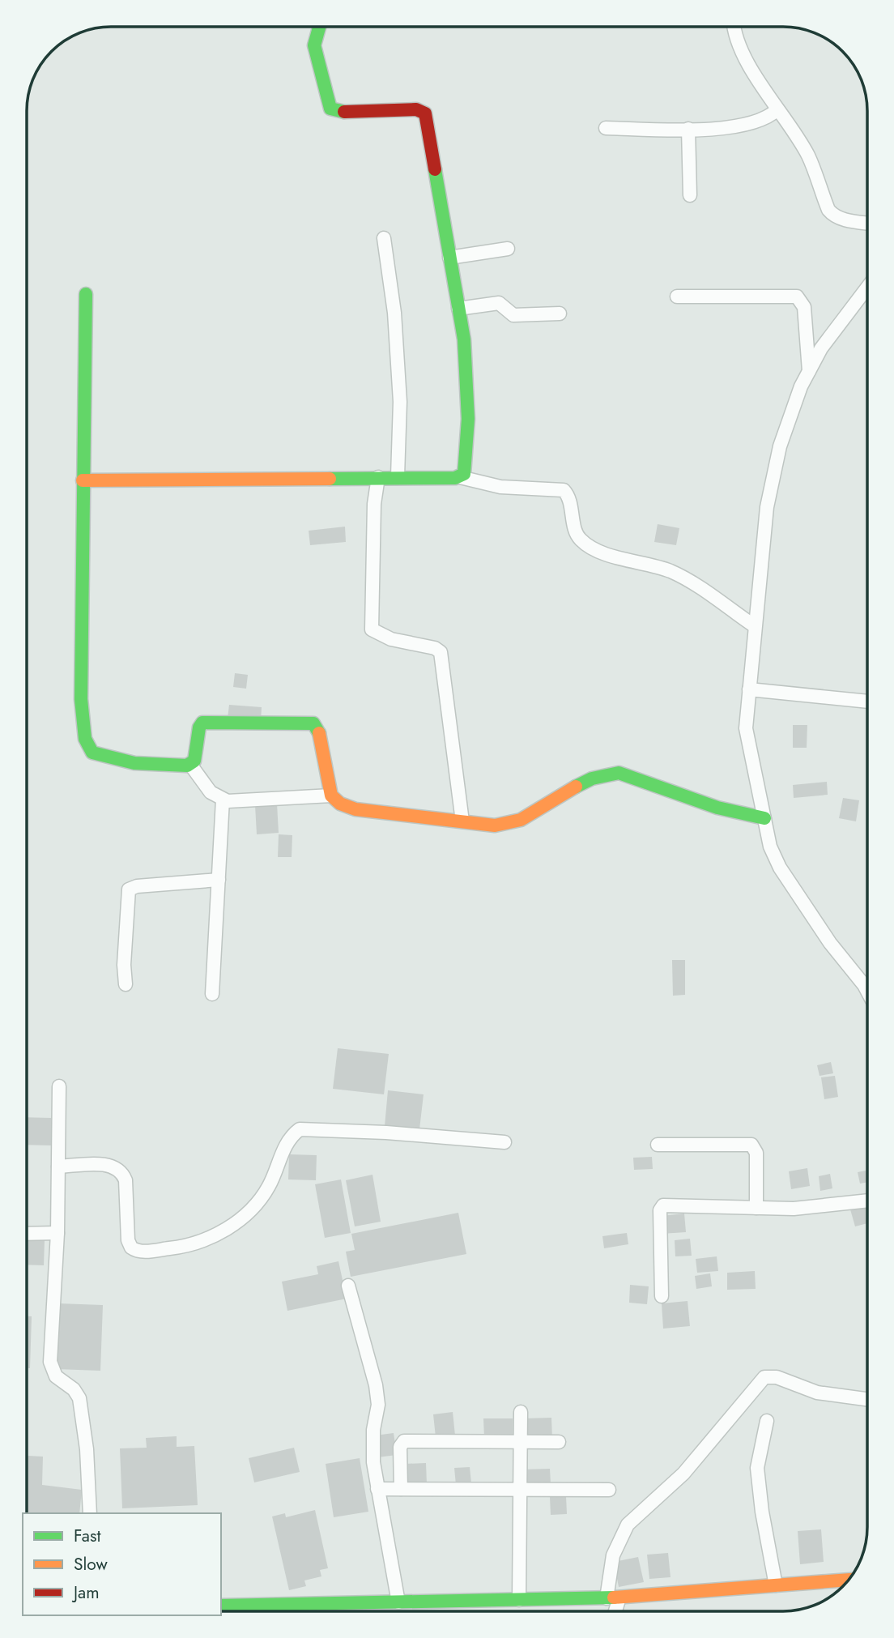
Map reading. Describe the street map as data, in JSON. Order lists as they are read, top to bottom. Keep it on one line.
{"legend":["Fast","Slow","Jam"]}
